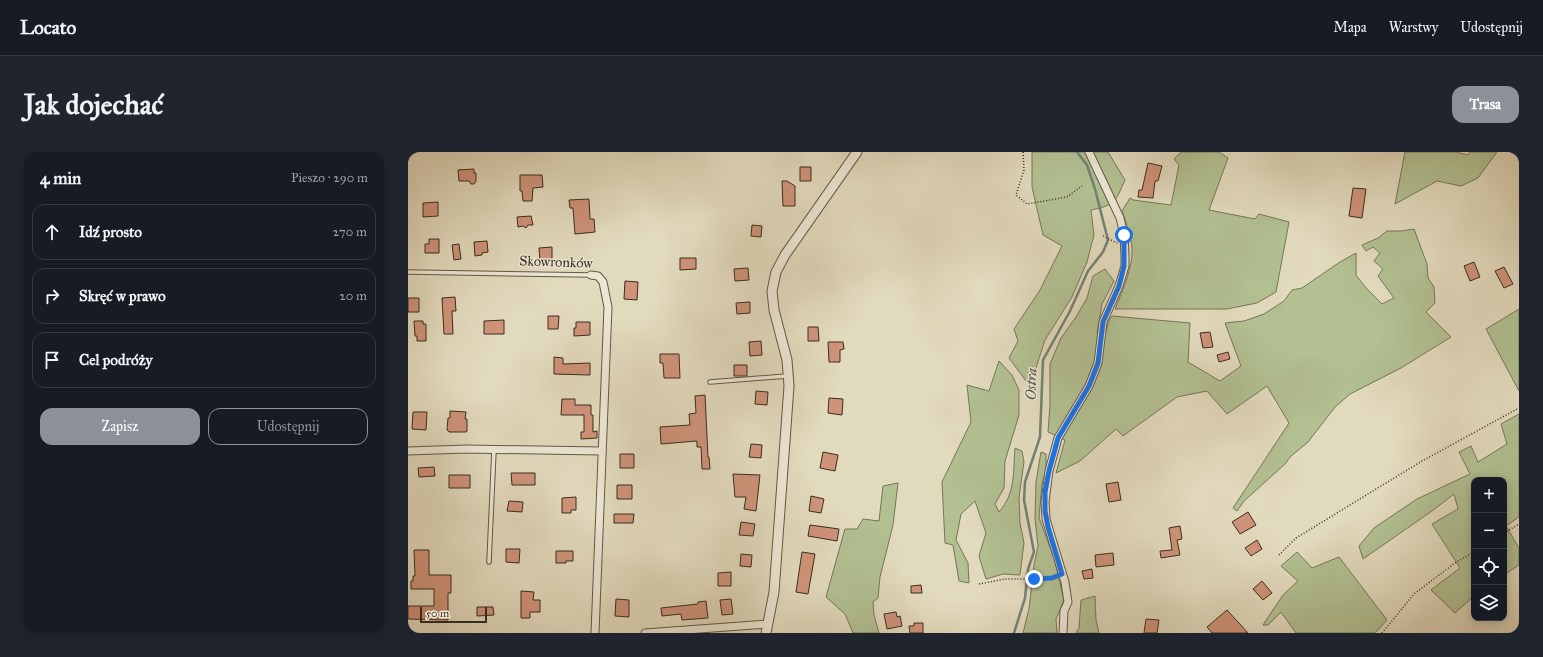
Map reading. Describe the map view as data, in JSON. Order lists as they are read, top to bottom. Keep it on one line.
{"streets":{"street":["Skowronków"]},"water":["Ostra"],"scale_bar":"50 m","page":{"header":"Locato","nav":["Mapa","Warstwy","Udostępnij"],"buttons":["Trasa",["Zapisz","Udostępnij"]],"title":"Jak dojechać","heading":["4 min","Pieszo · 290 m"],"list":[["Idź prosto","270 m"],["Skręć w prawo","20 m"],"Cel podróży"],"map_buttons":["+","−"],"scale":"50 m"}}
